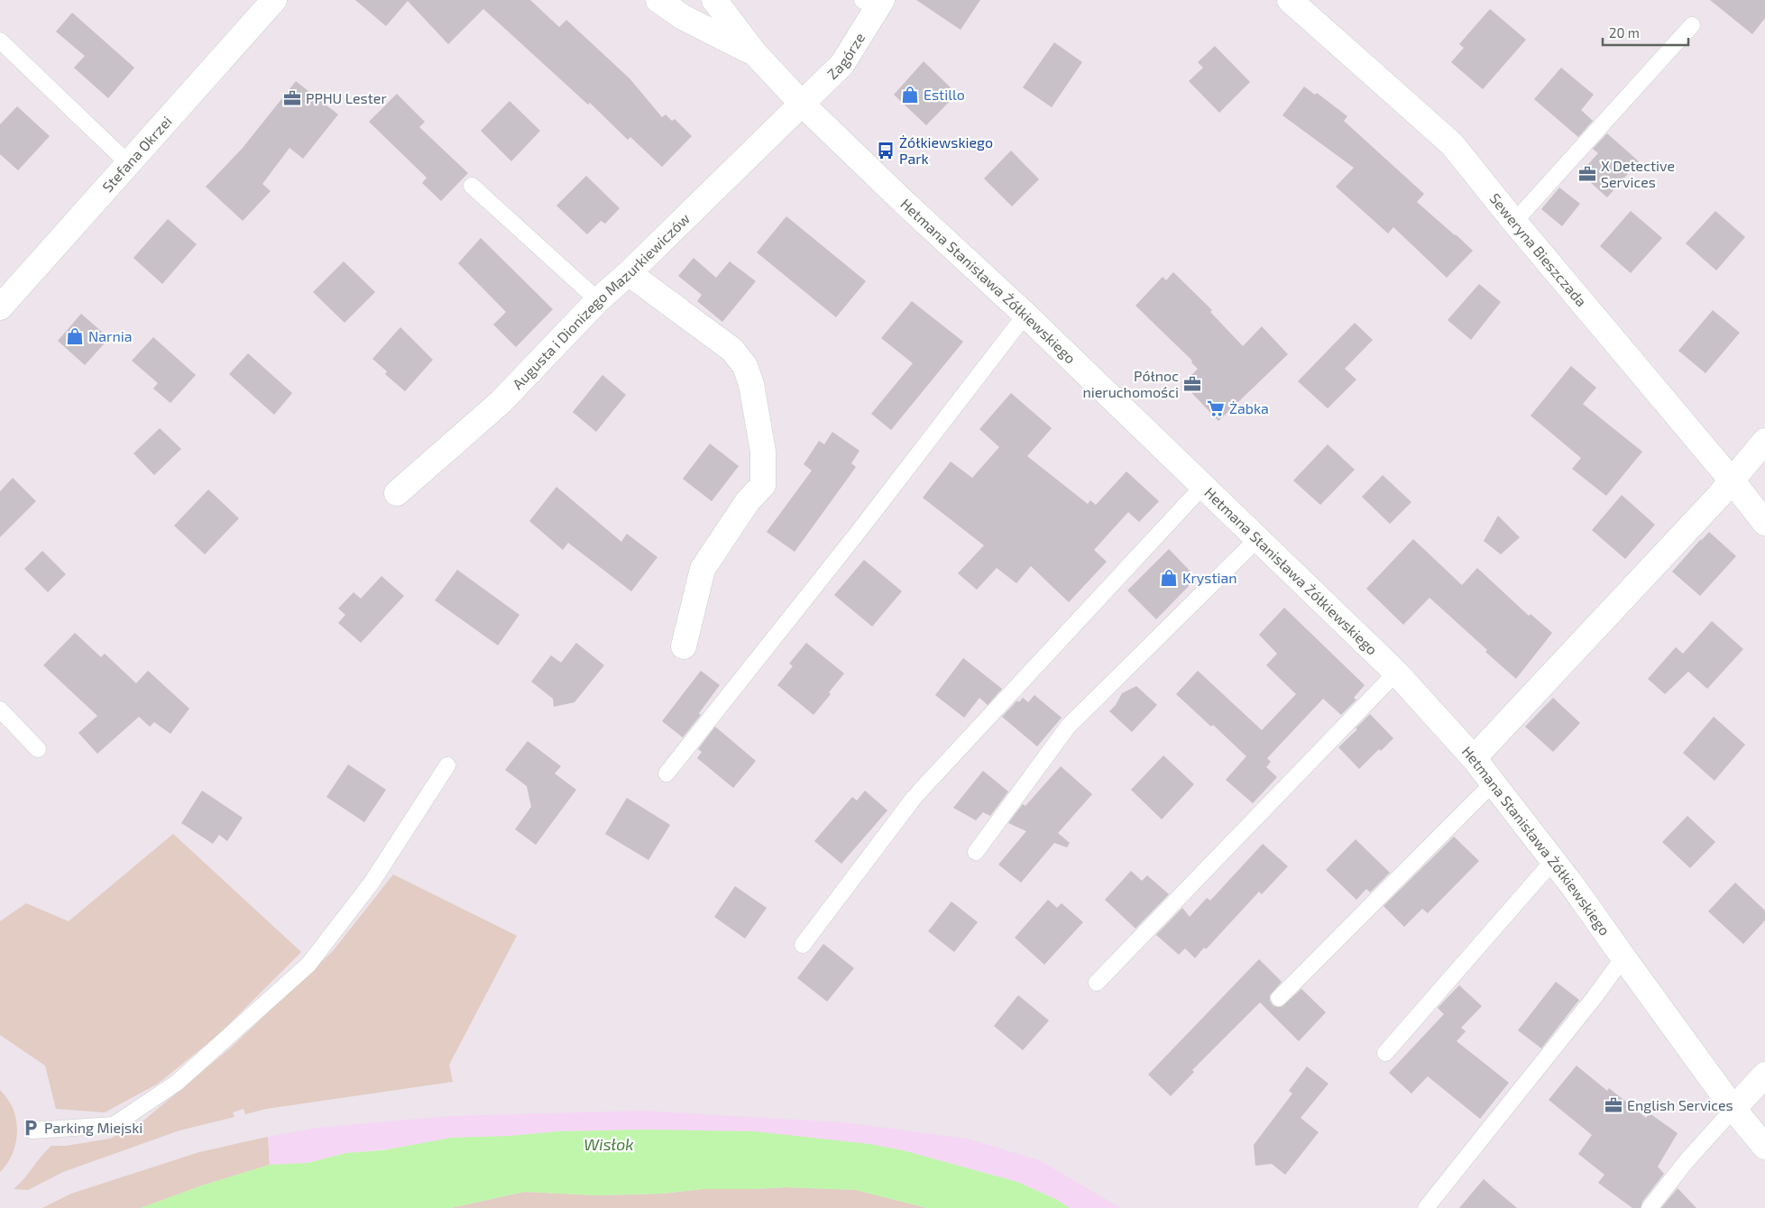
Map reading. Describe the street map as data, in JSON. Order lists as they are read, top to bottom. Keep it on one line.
{"streets":{"street":["Zagórze","Stefana Okrzei","Seweryna Bieszczada","Hetmana Stanisława Żółkiewskiego","Augusta i Dionizego Mazurkiewiczów"]},"crossings":[["Zagórze","Hetmana Stanisława Żółkiewskiego"],["Zagórze","Augusta i Dionizego Mazurkiewiczów"],["Hetmana Stanisława Żółkiewskiego","Augusta i Dionizego Mazurkiewiczów"]],"water":["Wisłok"],"places":{"shop":["Estillo","Narnia","Krystian"],"office":["PPHU Lester","X Detective Services","Północ nieruchomości","English Services"],"bus stop":["Żółkiewskiego Park"],"supermarket":["Żabka"],"parking":["Parking Miejski"]},"scale_bar":"20 m"}
